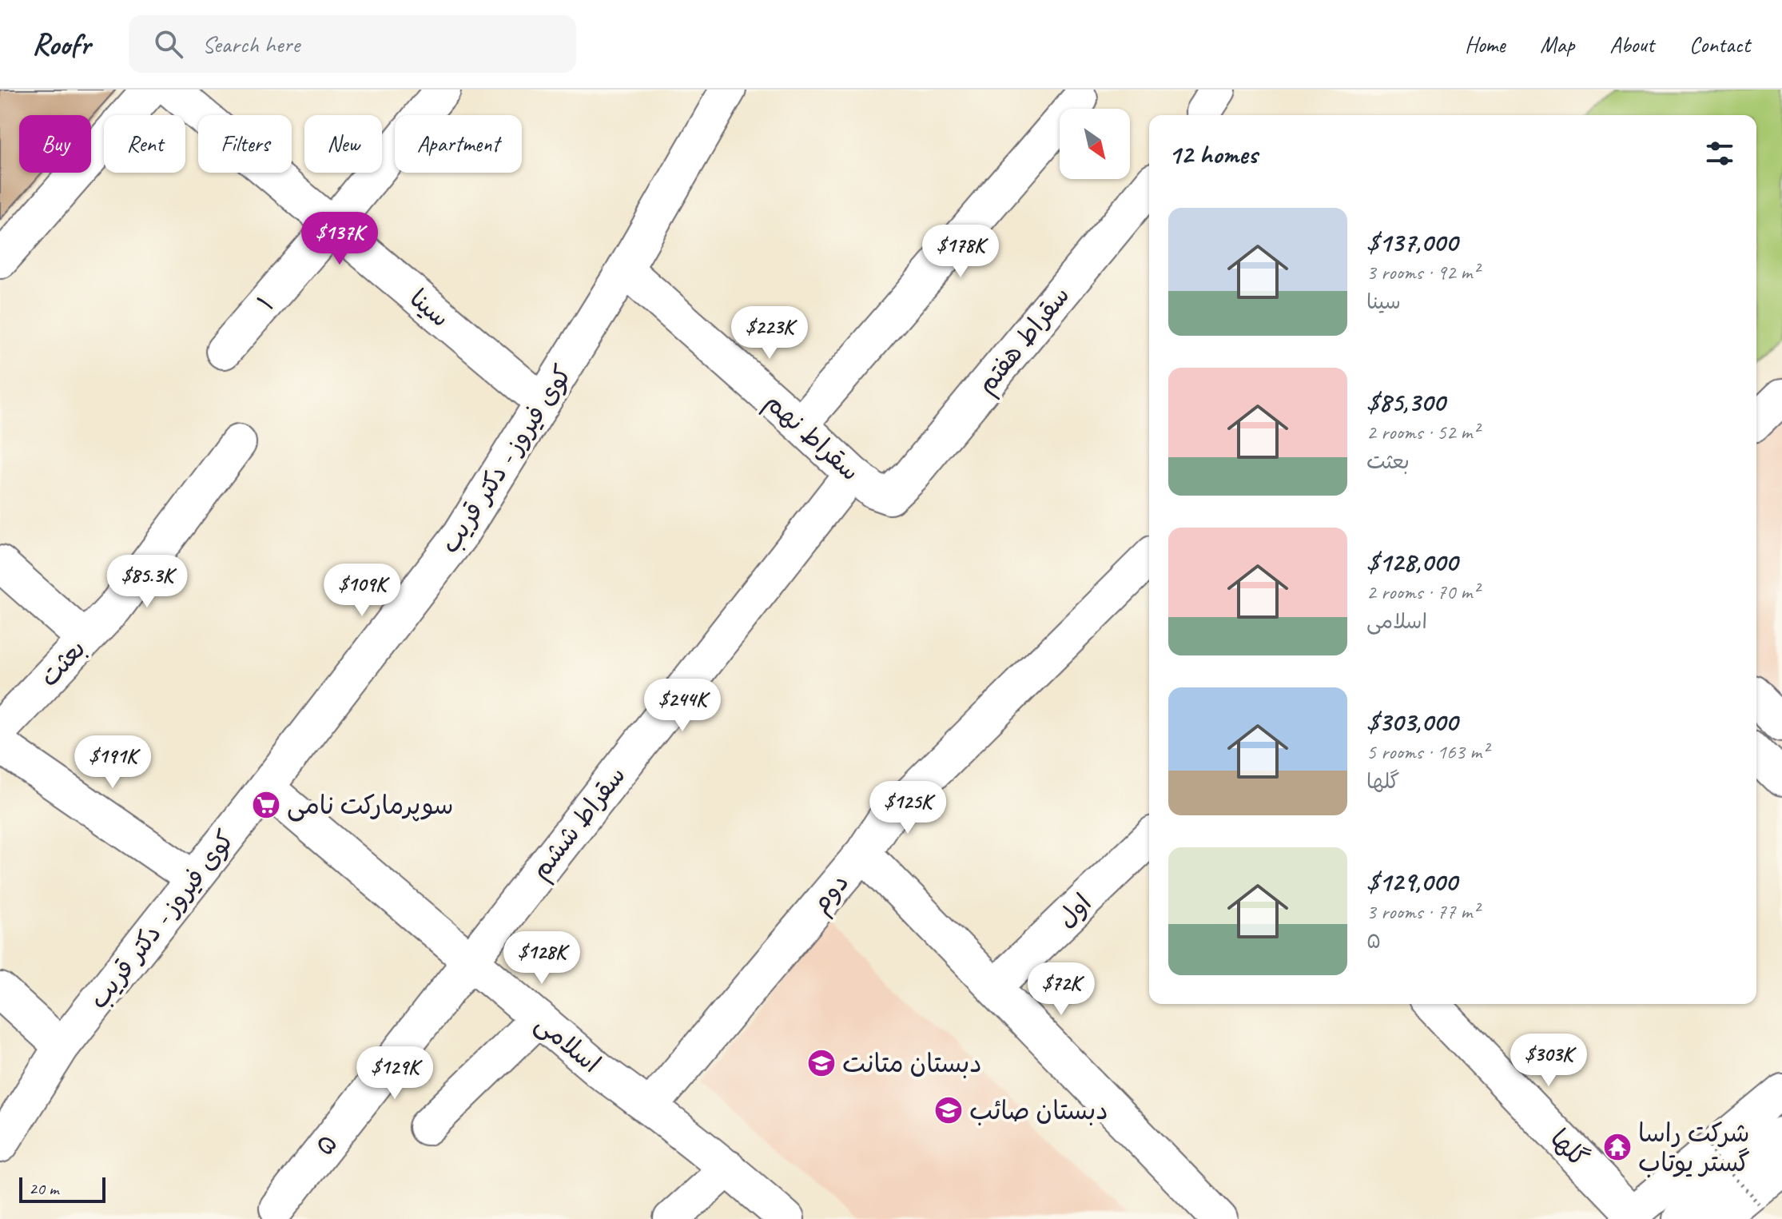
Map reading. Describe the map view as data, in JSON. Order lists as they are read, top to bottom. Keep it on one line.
{"streets":{"street":["۱","سینا","سقراط هفتم","سقراط نهم","کوی فیروز - دکتر قریب","بعثت","سقراط ششم","دوم","اول","اسلامی","۵","گلها"]},"crossings":[["۱","سینا"],["سینا","کوی فیروز - دکتر قریب"],["سقراط هفتم","سقراط نهم"],["سقراط نهم","کوی فیروز - دکتر قریب"],["سقراط نهم","سقراط ششم"],["کوی فیروز - دکتر قریب","اسلامی"],["سقراط ششم","اسلامی"],["سقراط ششم","۵"],["دوم","اسلامی"],["اسلامی","۵"]],"places":{"supermarket":["سوپرمارکت نامی"],"school or university":["دبستان متانت","دبستان صائب"],"temple":["شرکت راسا گستر یوتاب"]},"scale_bar":"20 m","north":"bottom right","page":{"header":"Roofr","search":"Search here","nav":["Home","Map","About","Contact"],"chip":["Buy","Rent","Filters","New","Apartment"],"heading":"12 homes","list":[{"name":"$137,000","note":"3 rooms · 92 m² · سینا"},{"name":"$85,300","note":"2 rooms · 52 m² · بعثت"},{"name":"$128,000","note":"2 rooms · 70 m² · اسلامی"},{"name":"$303,000","note":"5 rooms · 163 m² · گلها"},{"name":"$129,000","note":"3 rooms · 77 m² · ۵"}],"price":["$137K","$178K","$223K","$85.3K","$109K","$244K","$191K","$125K","$128K","$72K","$303K","$129K"],"scale":"20 m"}}
